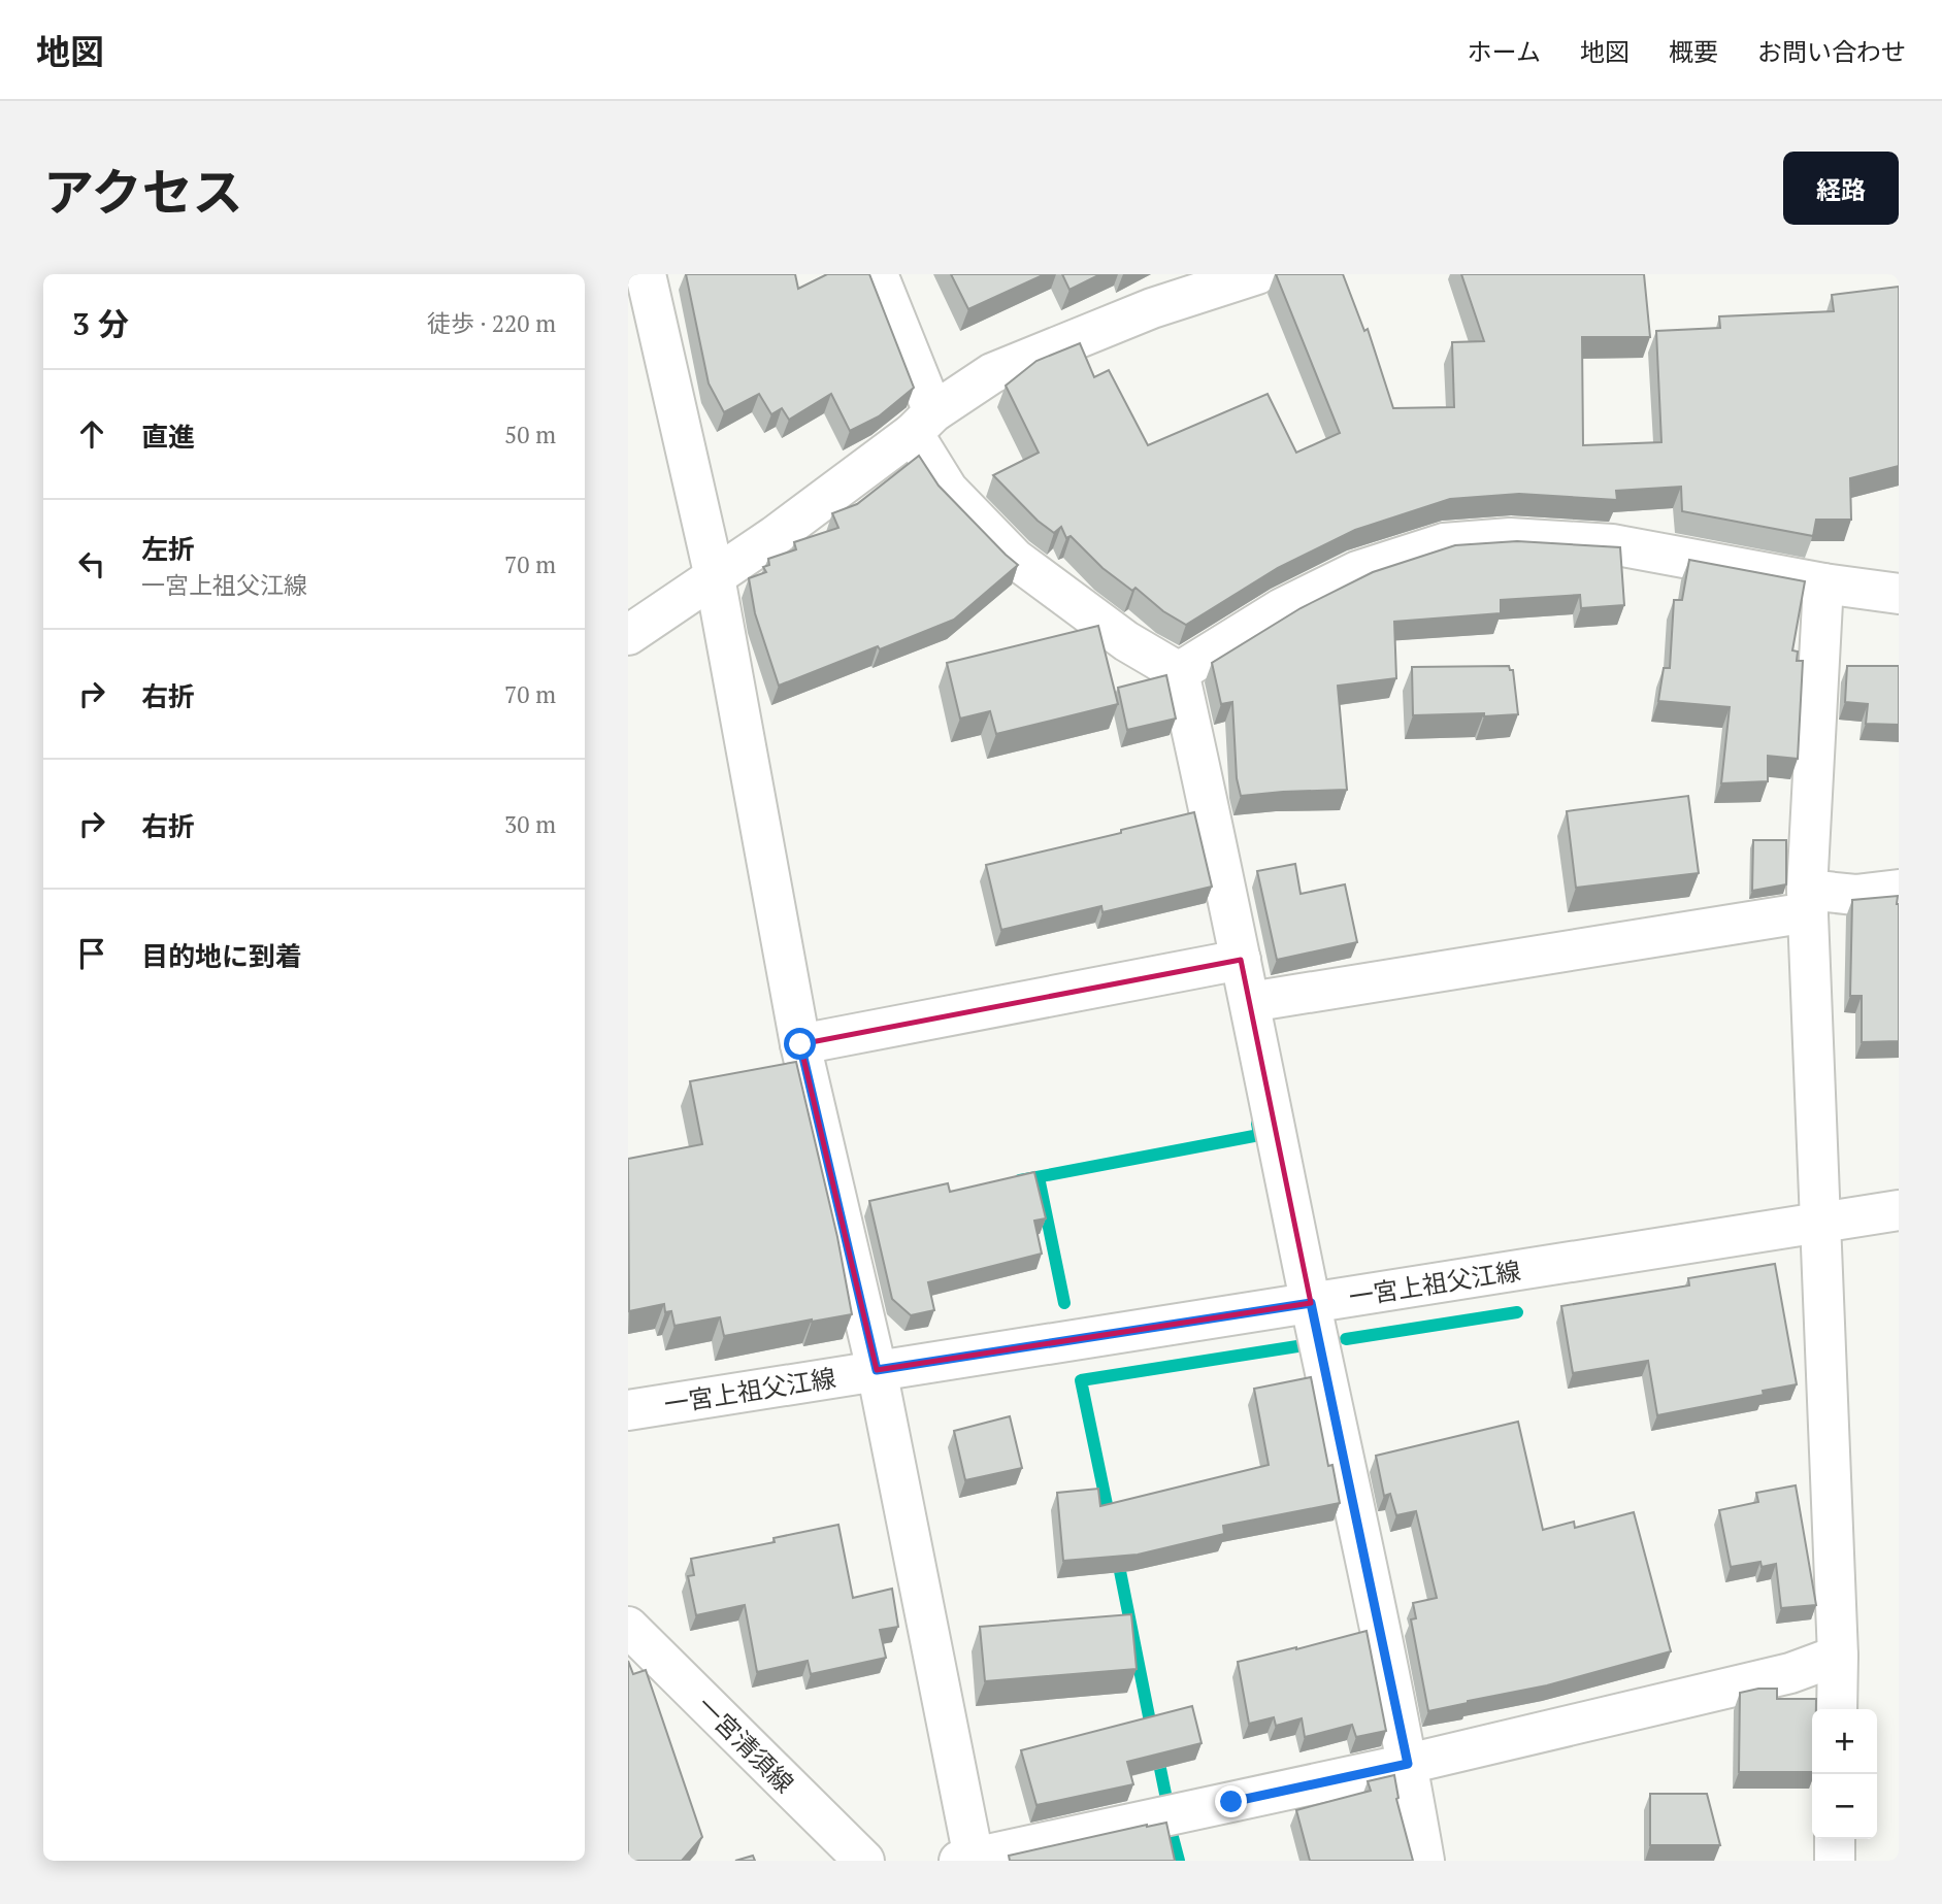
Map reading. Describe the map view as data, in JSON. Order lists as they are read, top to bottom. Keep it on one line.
{"streets":{"street":["一宮上祖父江線","一宮清須線"]},"page":{"header":"地図","nav":["ホーム","地図","概要","お問い合わせ"],"title":"アクセス","buttons":"経路","heading":["3 分","徒歩 · 220 m"],"list":[["直進","50 m"],["左折","一宮上祖父江線","70 m"],["右折","70 m"],["右折","30 m"],"目的地に到着"],"map_buttons":["+","−"]}}
